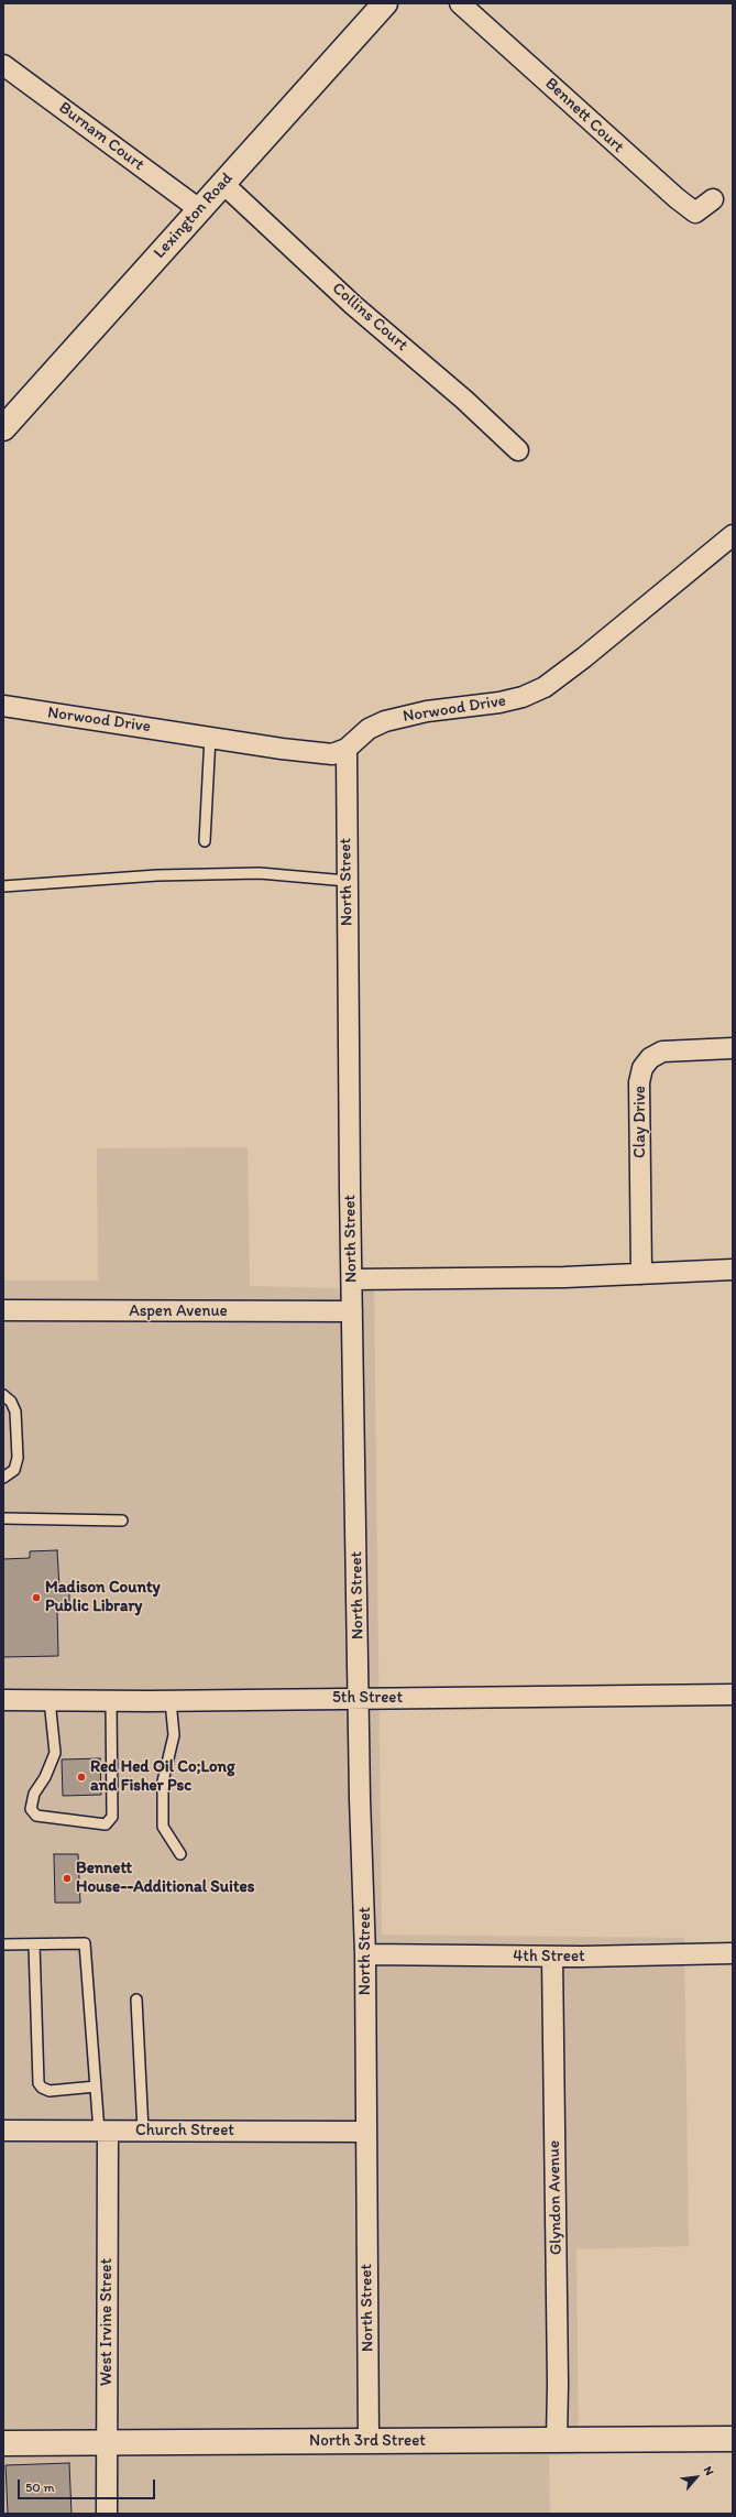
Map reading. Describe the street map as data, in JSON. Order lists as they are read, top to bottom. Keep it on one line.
{"streets":{"street":["Bennett Court","Burnam Court","Lexington Road","Collins Court","Norwood Drive","North Street","Clay Drive","Aspen Avenue","5th Street","4th Street","Church Street","Glyndon Avenue","West Irvine Street","North 3rd Street"]},"crossings":[["Burnam Court","Lexington Road"],["Lexington Road","Collins Court"],["Norwood Drive","North Street"],["North Street","Aspen Avenue"],["North Street","5th Street"],["North Street","4th Street"],["North Street","Church Street"],["North Street","North 3rd Street"],["4th Street","Glyndon Avenue"],["Church Street","West Irvine Street"],["Glyndon Avenue","North 3rd Street"],["West Irvine Street","North 3rd Street"]],"places":["Madison County Public Library","Red Hed Oil Co;Long and Fisher Psc","Bennett House--Additional Suites"],"scale_bar":"50 m","north":"top right"}
